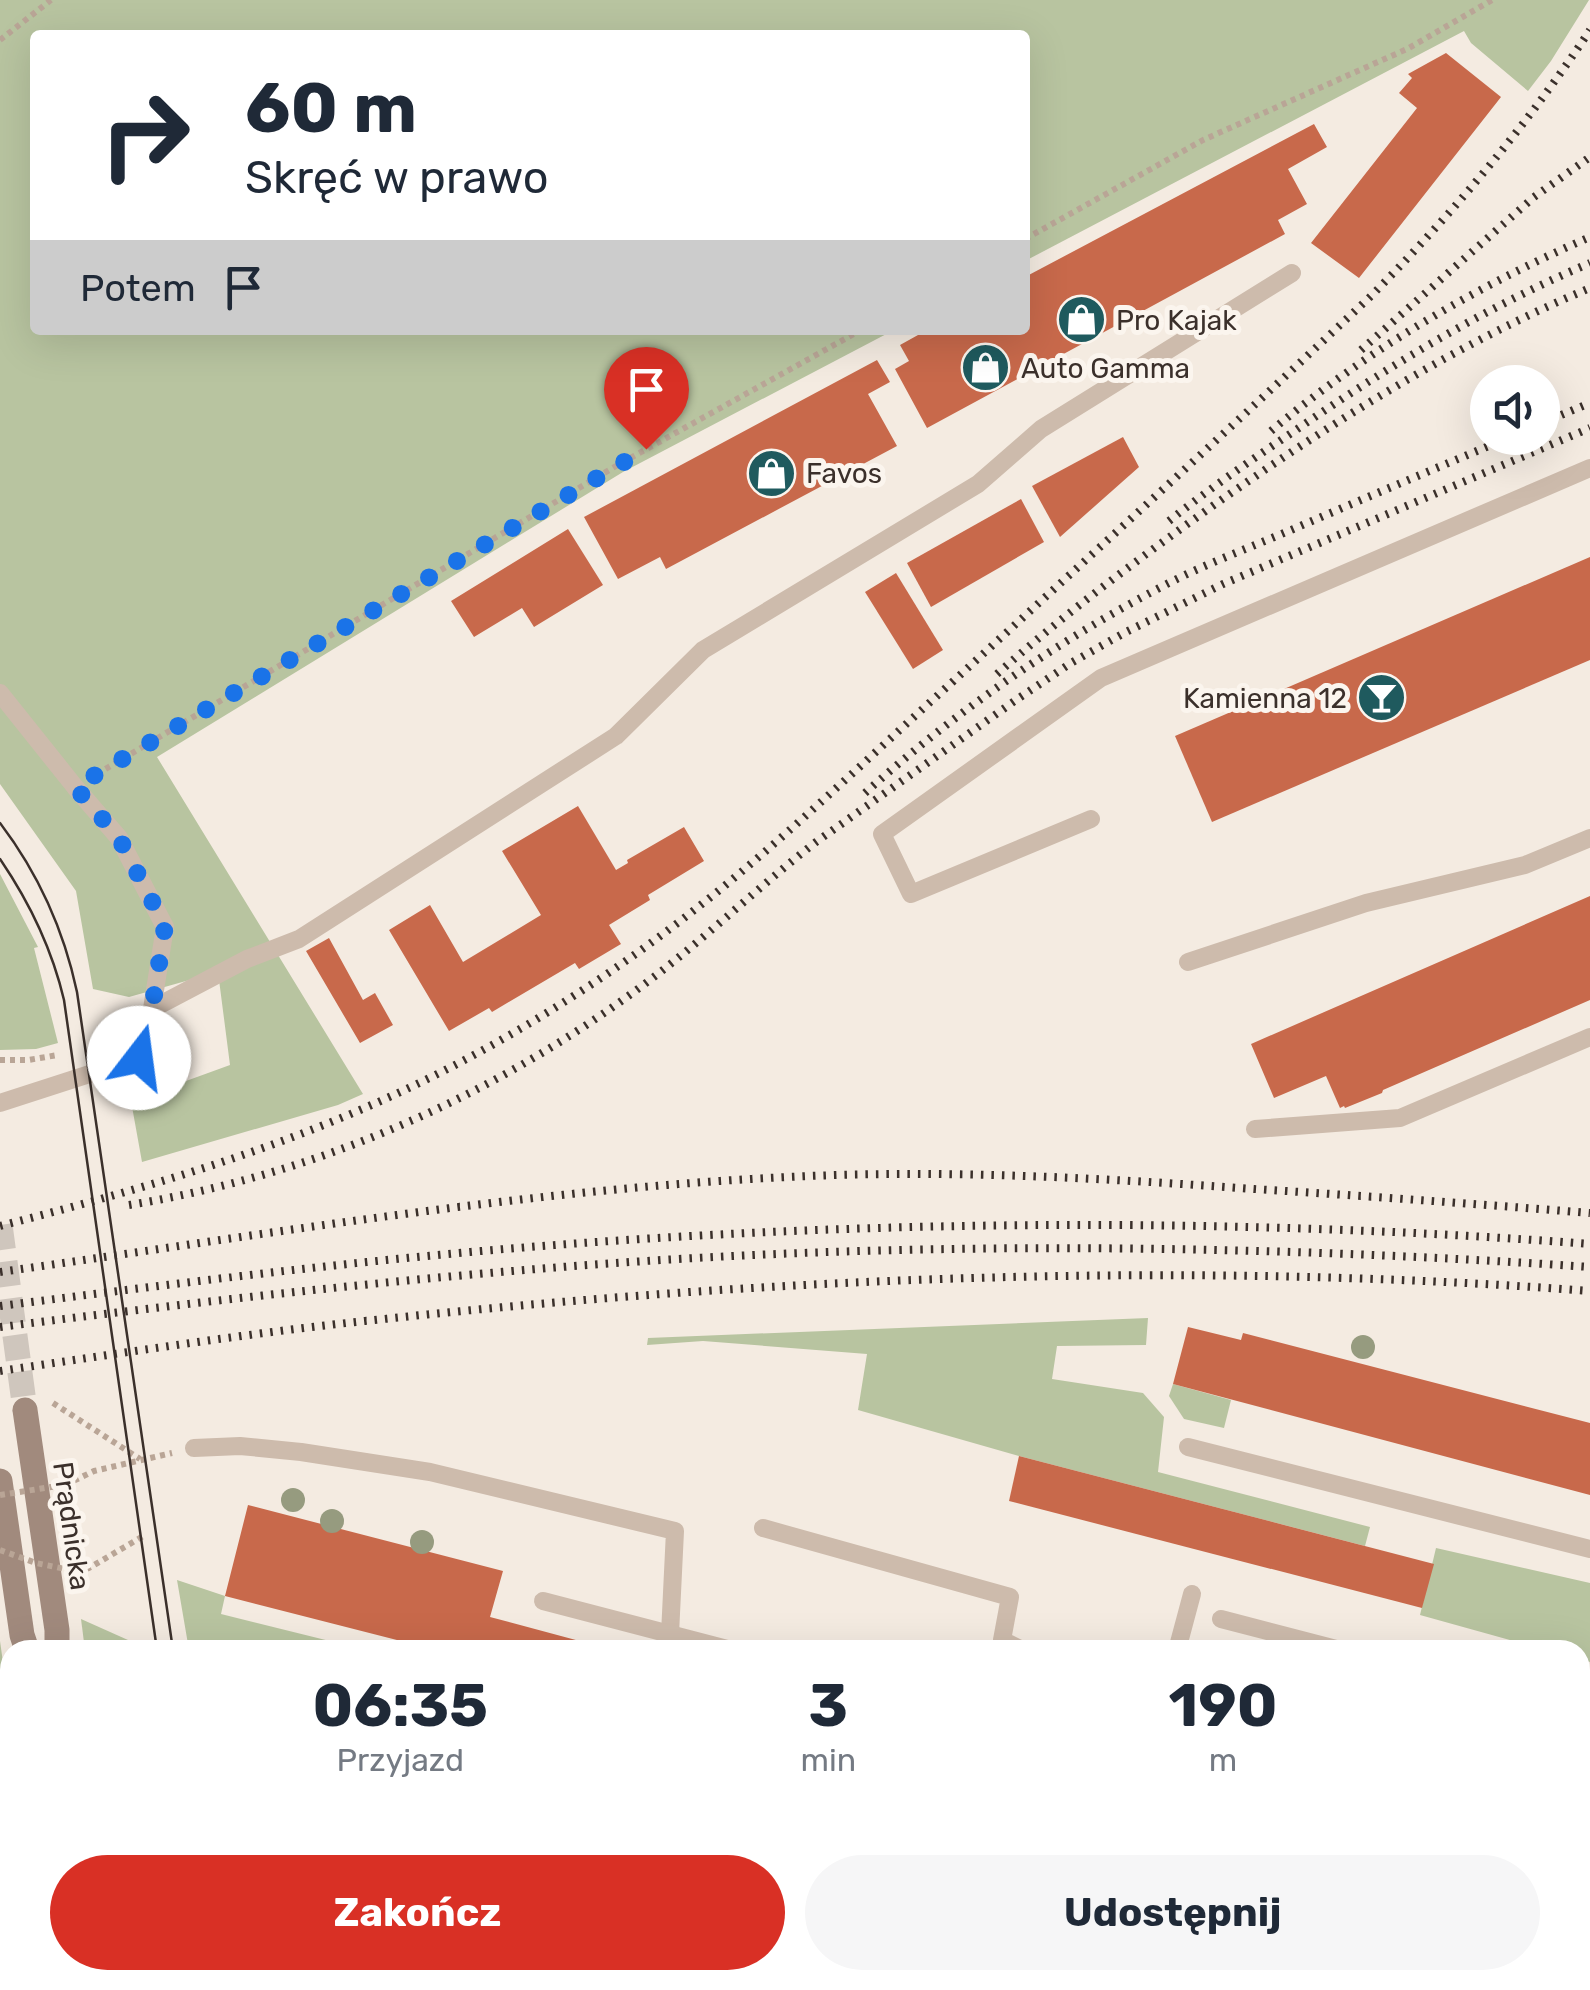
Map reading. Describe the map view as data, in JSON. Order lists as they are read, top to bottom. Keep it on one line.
{"streets":{"street":["Prądnicka"]},"places":{"shop":["Pro Kajak","Auto Gamma","Favos"],"bar":["Kamienna 12"]},"page":{"turn":["60 m","Skręć w prawo"],"then":"Potem","eta":["06:35","Przyjazd","3","min","190","m"],"buttons":["Zakończ","Udostępnij"]}}
